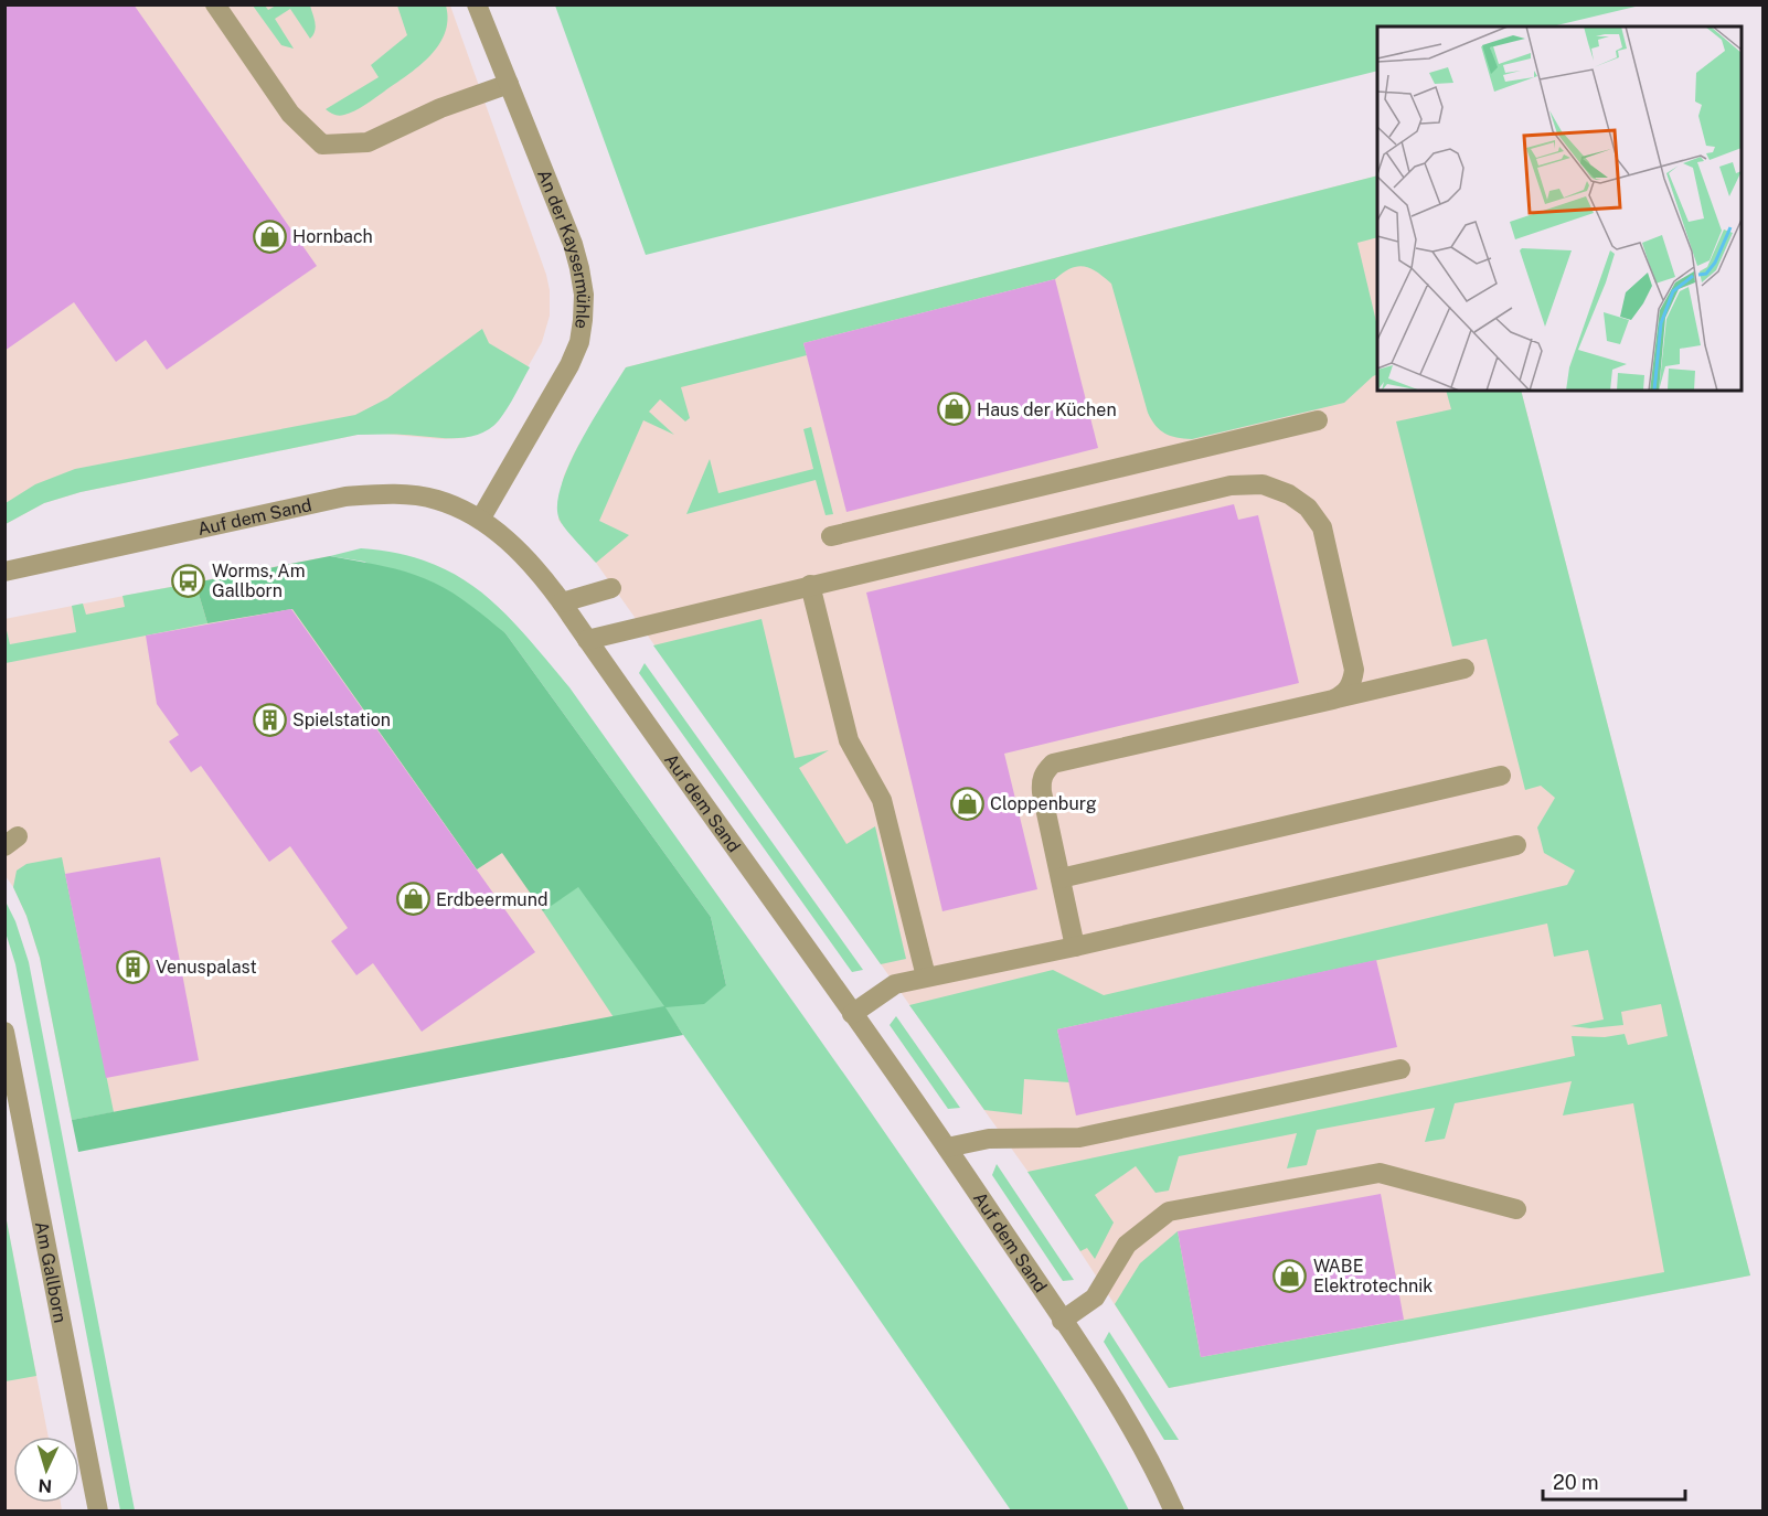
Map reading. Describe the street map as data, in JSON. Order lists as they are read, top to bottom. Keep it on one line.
{"streets":{"street":["An der Kaysermühle","Auf dem Sand","Am Gallborn"]},"crossings":[["An der Kaysermühle","Auf dem Sand"]],"places":{"shop":["Hornbach","Haus der Küchen","Cloppenburg","Erdbeermund","WABE Elektrotechnik"],"bus stop":["Worms, Am Gallborn"],"building":["Spielstation","Venuspalast"]},"scale_bar":"20 m","north":"bottom"}
